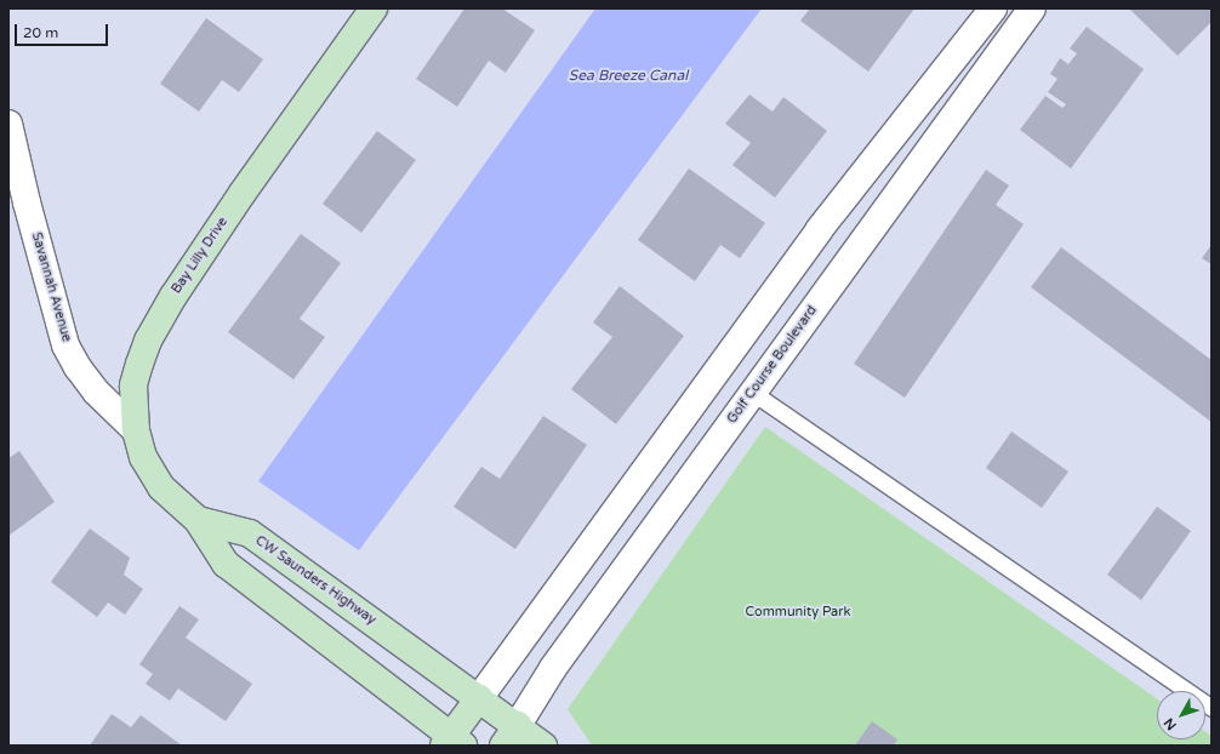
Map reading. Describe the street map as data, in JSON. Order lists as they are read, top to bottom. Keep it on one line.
{"streets":{"main road":["Bay Lilly Drive","CW Saunders Highway"],"street":["Savannah Avenue","Golf Course Boulevard"]},"crossings":[["Bay Lilly Drive","Savannah Avenue"],["Bay Lilly Drive","CW Saunders Highway"],["Golf Course Boulevard","CW Saunders Highway"]],"water":["Sea Breeze Canal"],"parks":["Community Park"],"scale_bar":"20 m","north":"bottom left"}
